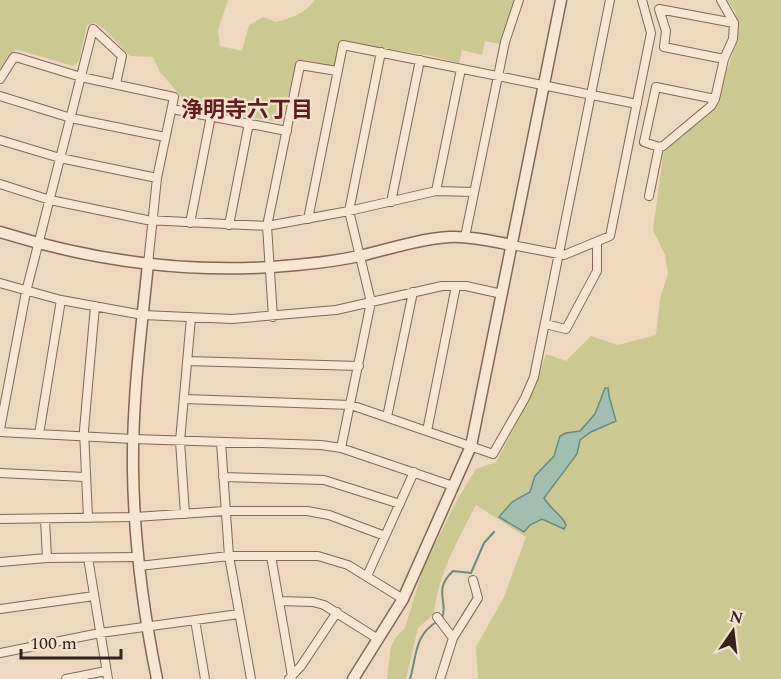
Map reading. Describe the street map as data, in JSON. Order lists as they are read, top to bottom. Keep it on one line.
{"districts":["浄明寺六丁目"],"scale_bar":"100 m","north":"top"}
